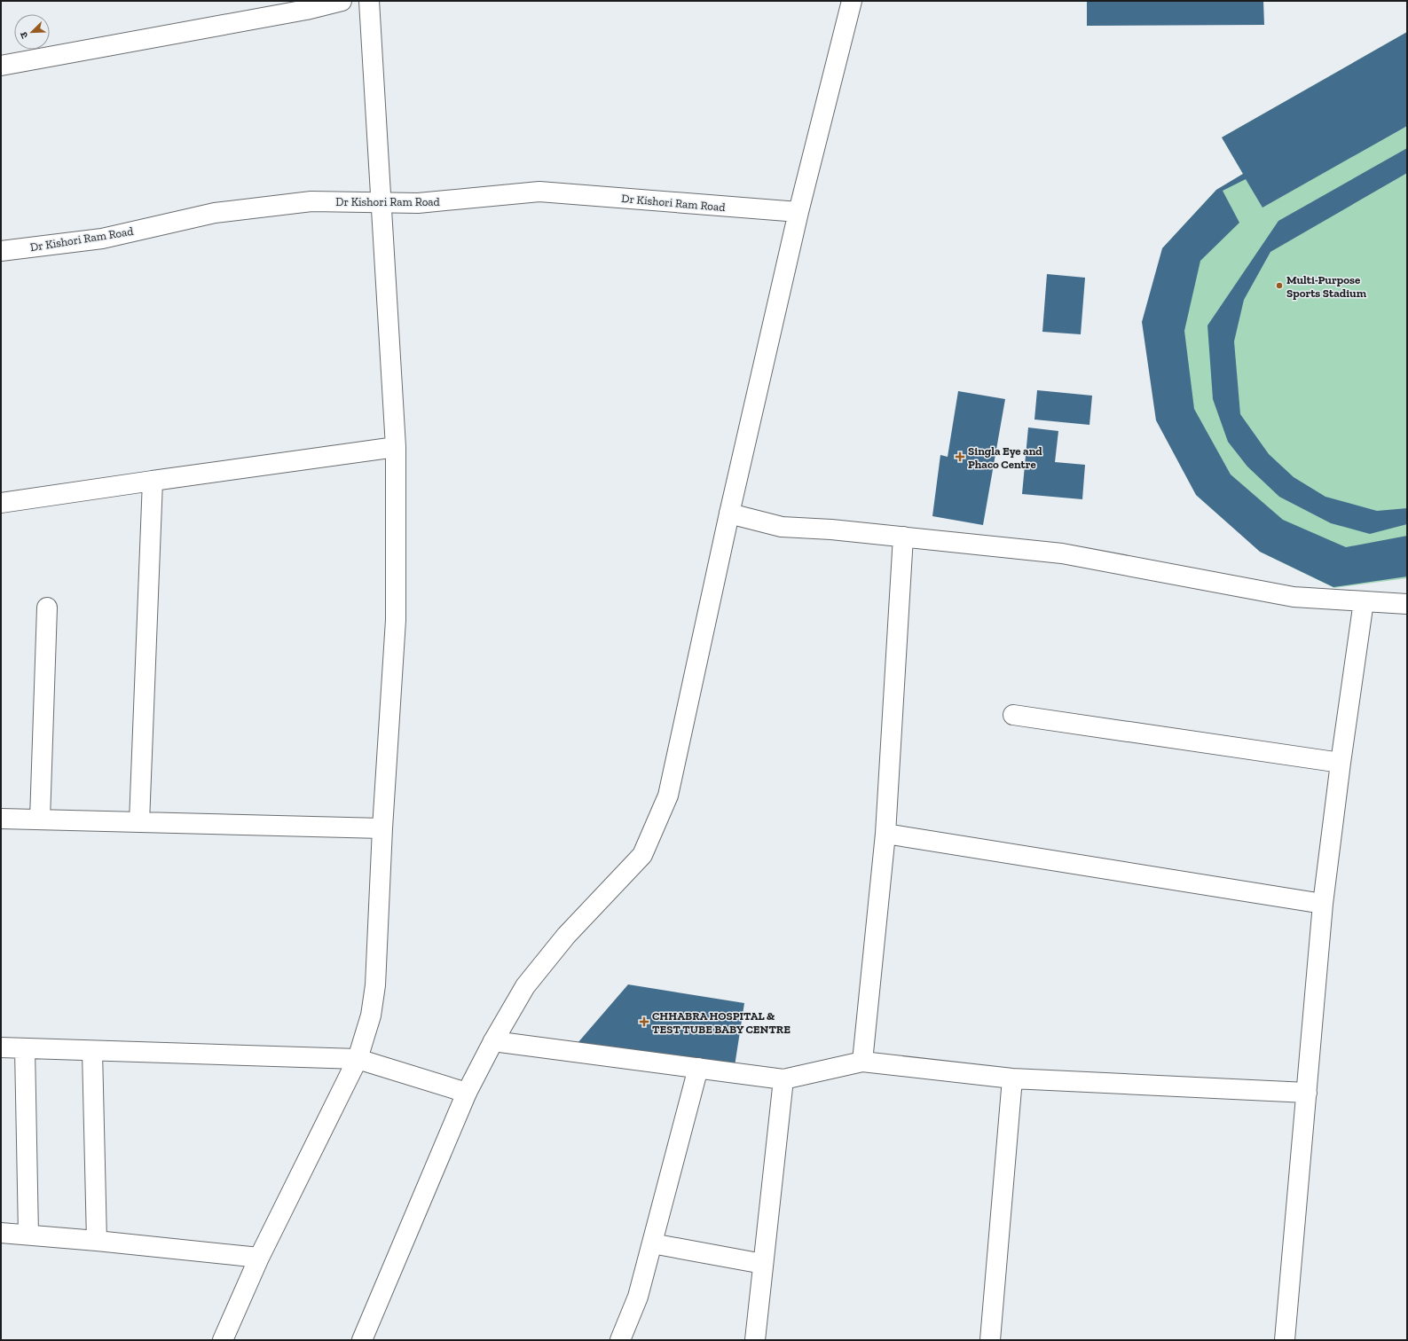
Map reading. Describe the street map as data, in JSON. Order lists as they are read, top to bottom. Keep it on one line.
{"streets":{"street":["Dr Kishori Ram Road"]},"places":{"other":["Multi-Purpose Sports Stadium"],"health":["Singla Eye and Phaco Centre","CHHABRA HOSPITAL & TEST TUBE BABY CENTRE"]},"north":"bottom left"}
